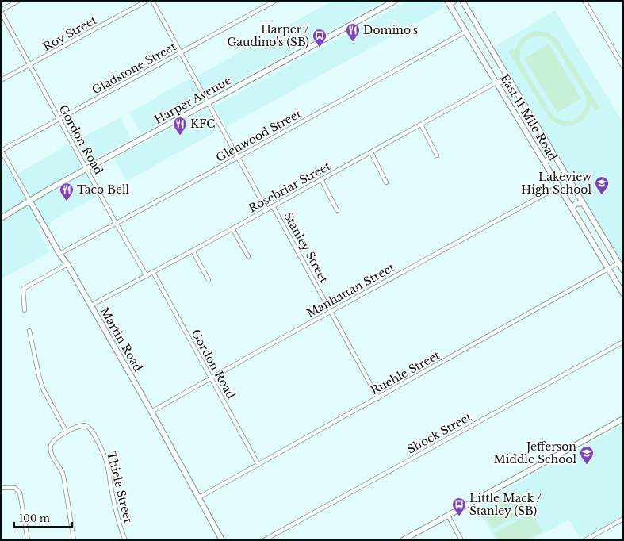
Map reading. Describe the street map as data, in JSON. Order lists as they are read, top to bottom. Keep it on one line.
{"streets":{"main road":["Harper Avenue","East 11 Mile Road","Martin Road"],"street":["Roy Street","Gladstone Street","Glenwood Street","Gordon Road","Rosebriar Street","Stanley Street","Manhattan Street","Ruehle Street","Shock Street","Thiele Street"]},"crossings":[["Roy Street","Gordon Road"],["Gladstone Street","Gordon Road"],["Gladstone Street","Stanley Street"],["Gladstone Street","Martin Road"],["Harper Avenue","Gordon Road"],["Harper Avenue","Stanley Street"],["Harper Avenue","Martin Road"],["East 11 Mile Road","Glenwood Street"],["East 11 Mile Road","Rosebriar Street"],["East 11 Mile Road","Manhattan Street"],["East 11 Mile Road","Ruehle Street"],["Glenwood Street","Gordon Road"],["Glenwood Street","Stanley Street"],["Glenwood Street","Martin Road"],["Gordon Road","Rosebriar Street"],["Gordon Road","Manhattan Street"],["Gordon Road","Ruehle Street"],["Rosebriar Street","Stanley Street"],["Rosebriar Street","Martin Road"],["Stanley Street","Manhattan Street"],["Stanley Street","Ruehle Street"],["Manhattan Street","Martin Road"],["Martin Road","Ruehle Street"]],"places":{"restaurant":["Domino's","KFC","Taco Bell"],"bus stop":["Harper / Gaudino's (SB)","Little Mack / Stanley (SB)"],"school or university":["Lakeview High School","Jefferson Middle School"]},"scale_bar":"100 m"}
